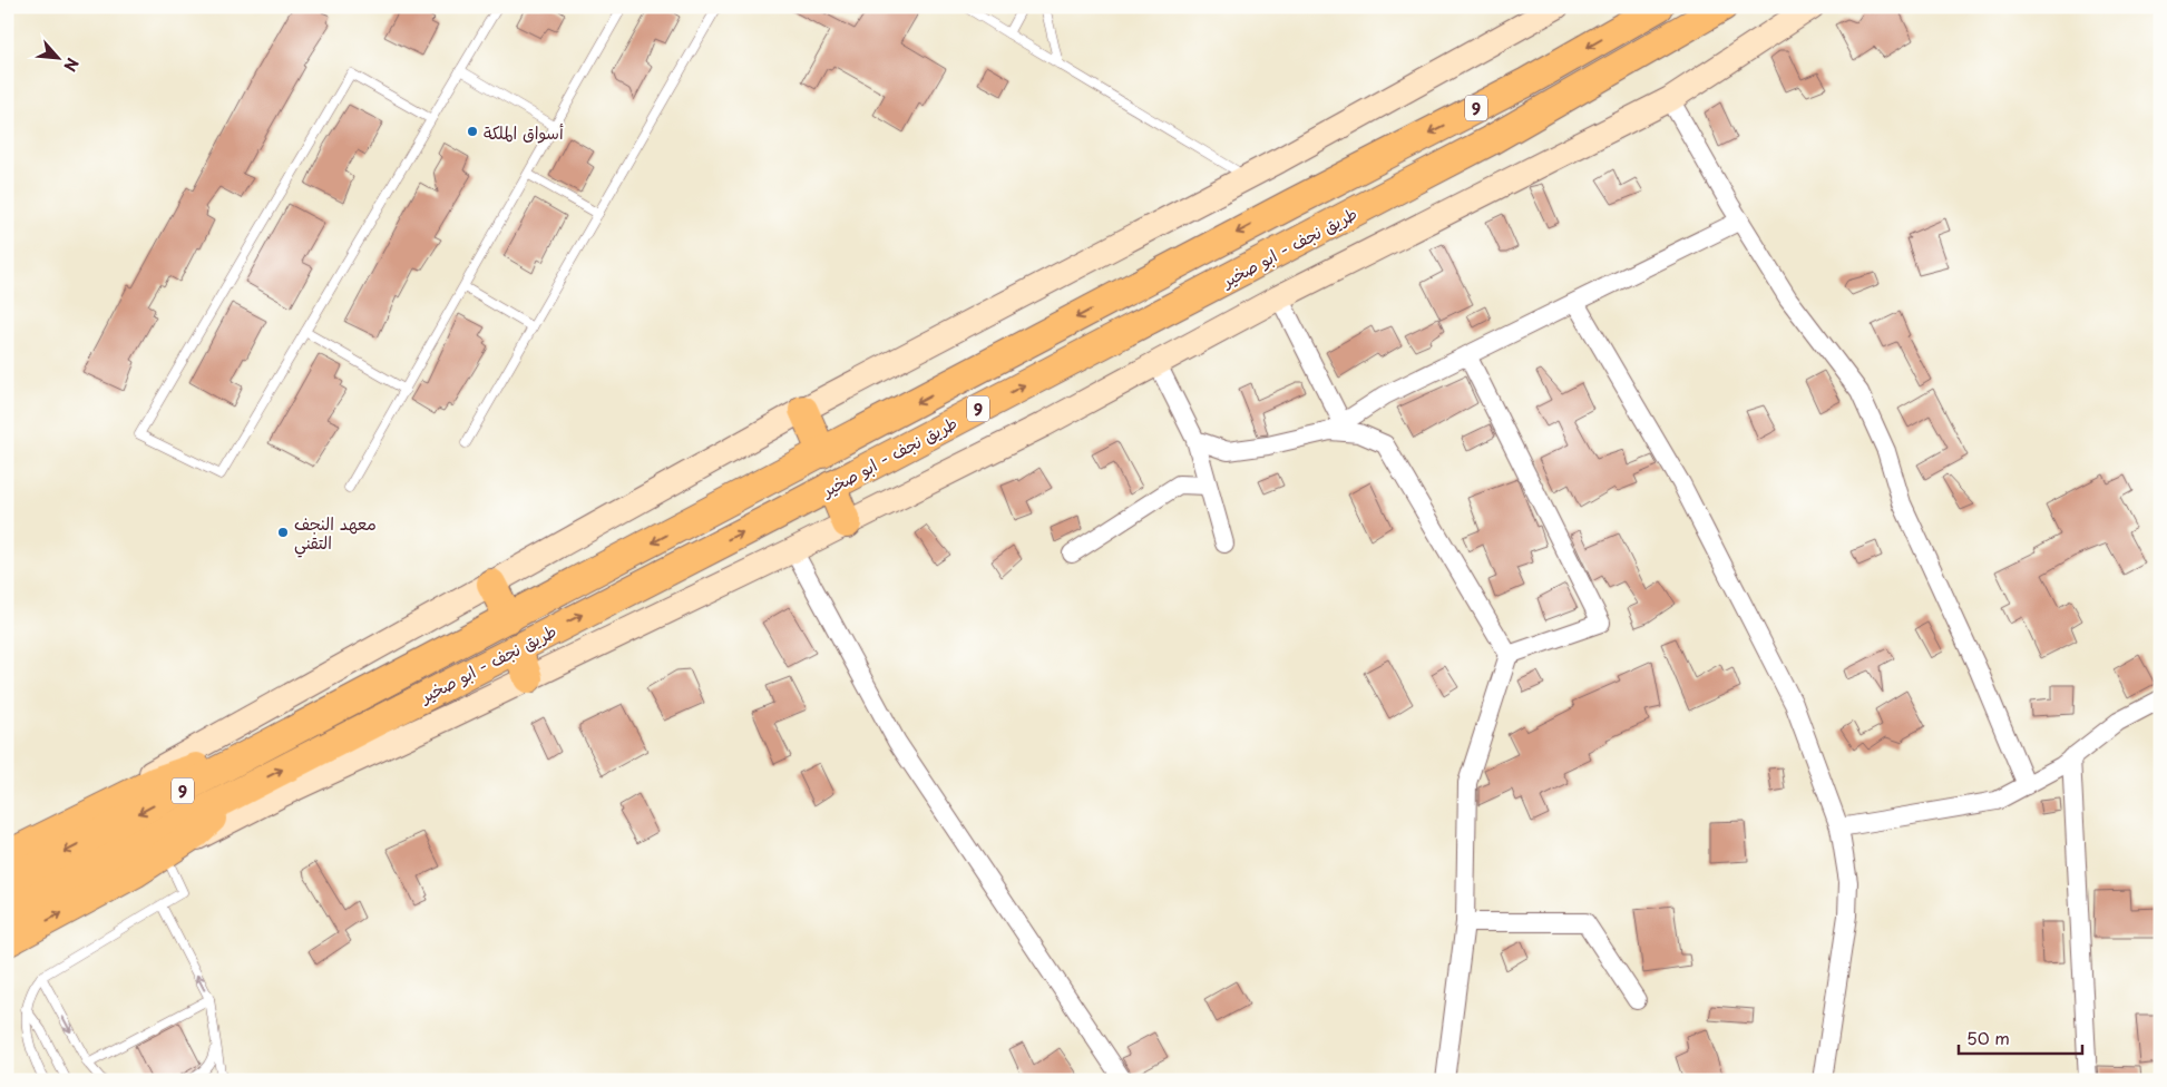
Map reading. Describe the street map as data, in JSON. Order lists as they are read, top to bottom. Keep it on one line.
{"streets":{"highway":["9","طريق نجف - ابو صخير"]},"crossings":[["9","طريق نجف - ابو صخير"]],"places":["أسواق الملكة","معهد النجف التقني"],"scale_bar":"50 m","north":"bottom right"}
